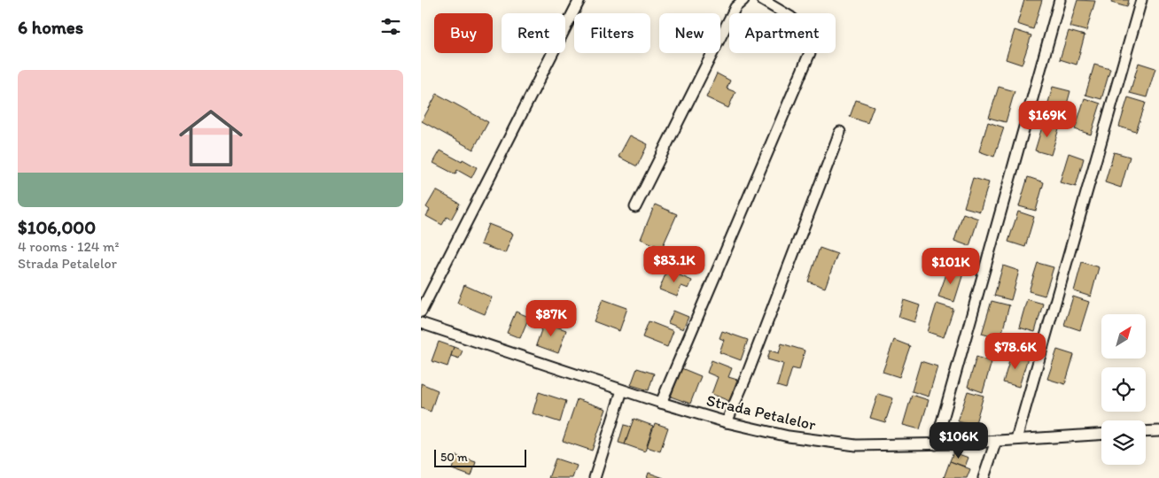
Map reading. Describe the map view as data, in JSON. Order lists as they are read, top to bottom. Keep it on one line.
{"streets":{"street":["Strada Petalelor"]},"scale_bar":"50 m","north":"top right","page":{"heading":"6 homes","chip":["Buy","Rent","Filters","New","Apartment"],"list":[{"name":"$106,000","note":"4 rooms · 124 m² · Strada Petalelor"}],"price":["$169K","$83.1K","$101K","$87K","$78.6K","$106K"],"scale":"50 m"}}
